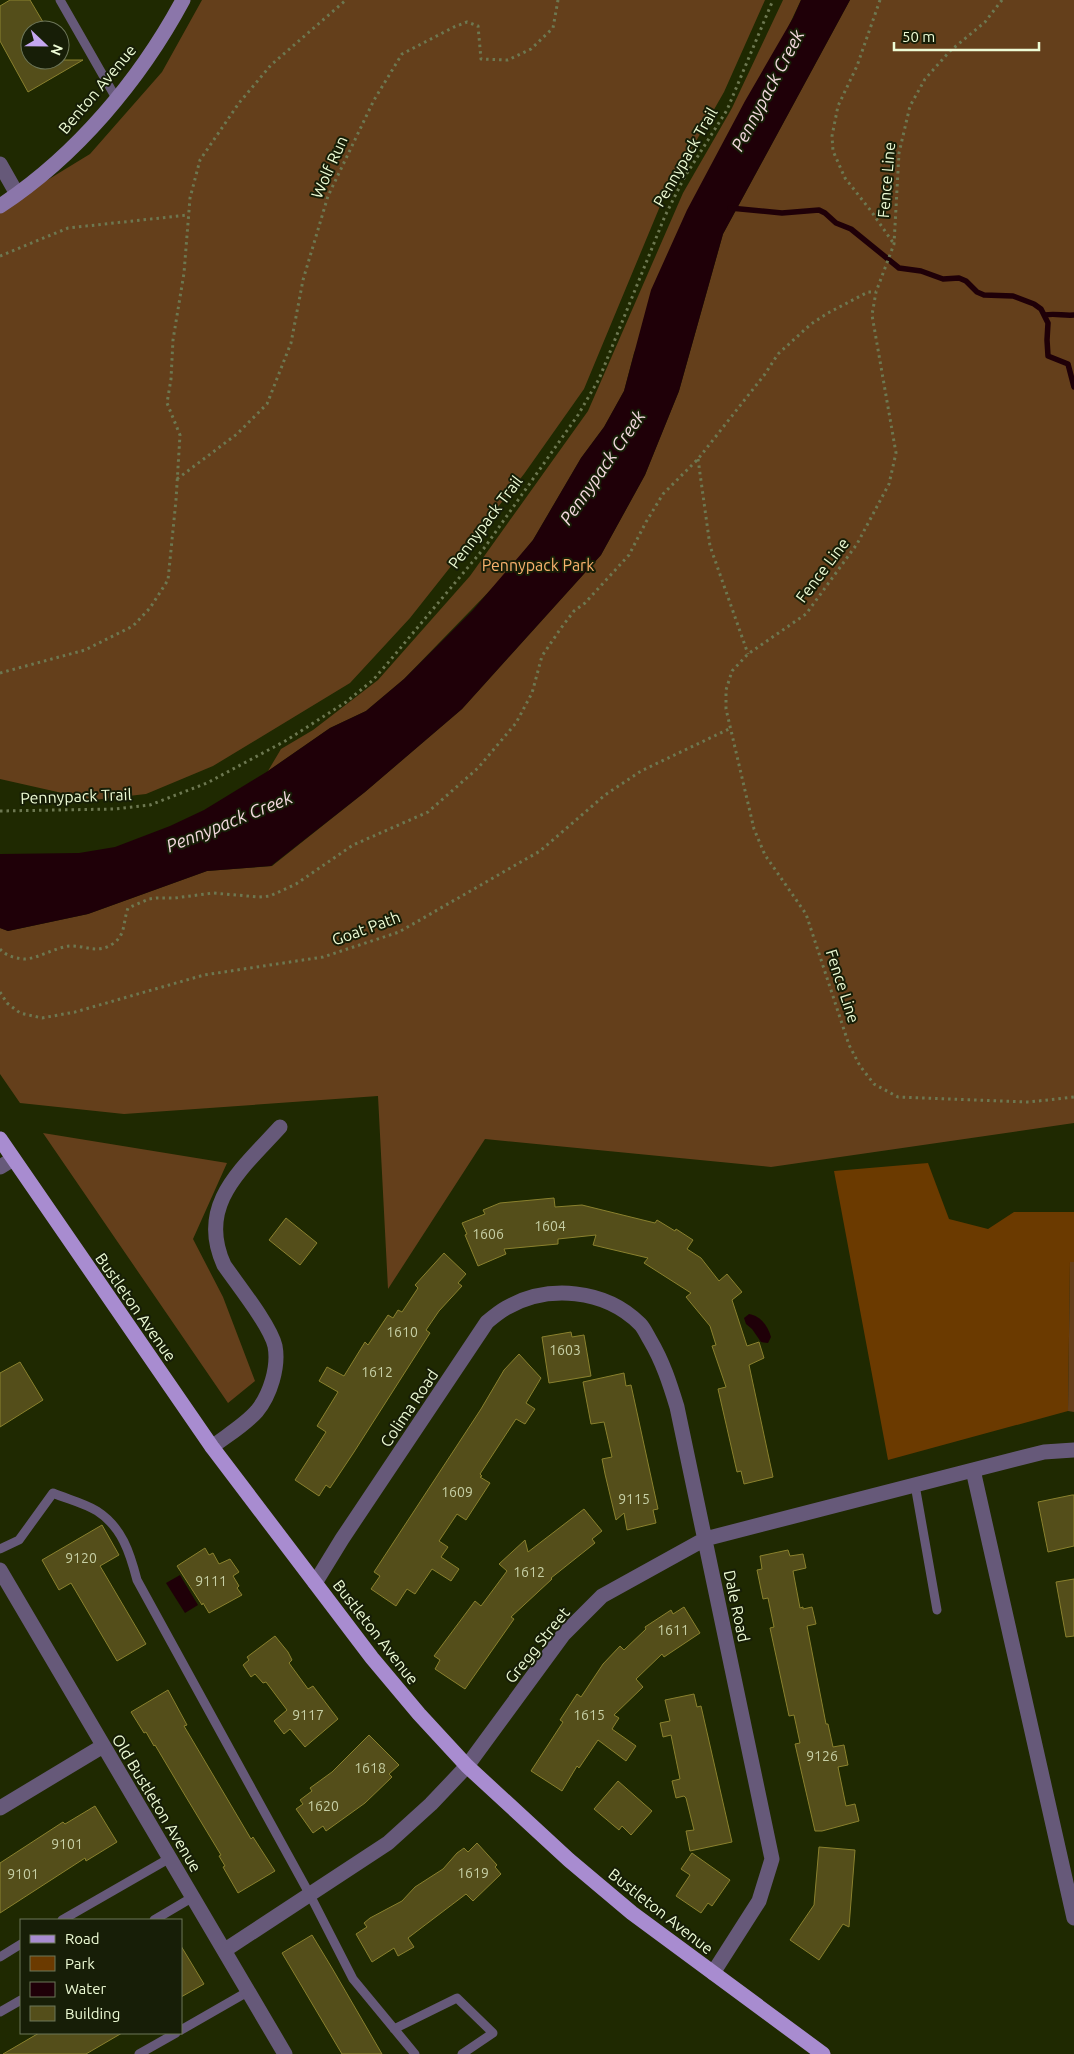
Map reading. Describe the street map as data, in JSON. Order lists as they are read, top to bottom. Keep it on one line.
{"streets":{"main road":["Bustleton Avenue"],"street":["Benton Avenue","Colima Road","Dale Road","Gregg Street","Old Bustleton Avenue"],"path":["Pennypack Trail","Wolf Run","Fence Line","Goat Path"]},"crossings":[["Fence Line","Goat Path"],["Bustleton Avenue","Colima Road"],["Bustleton Avenue","Dale Road"],["Bustleton Avenue","Gregg Street"],["Colima Road","Dale Road"],["Dale Road","Gregg Street"],["Gregg Street","Old Bustleton Avenue"]],"water":["Pennypack Creek"],"parks":["Pennypack Park"],"house_numbers":["1604","1606","1610","1603","1612","1609","9115","9120","1612","9111","1611","9117","1615","9126","1618","1620","9101","1619","9101"],"legend":["Road","Park","Water","Building"],"scale_bar":"50 m","north":"right"}
